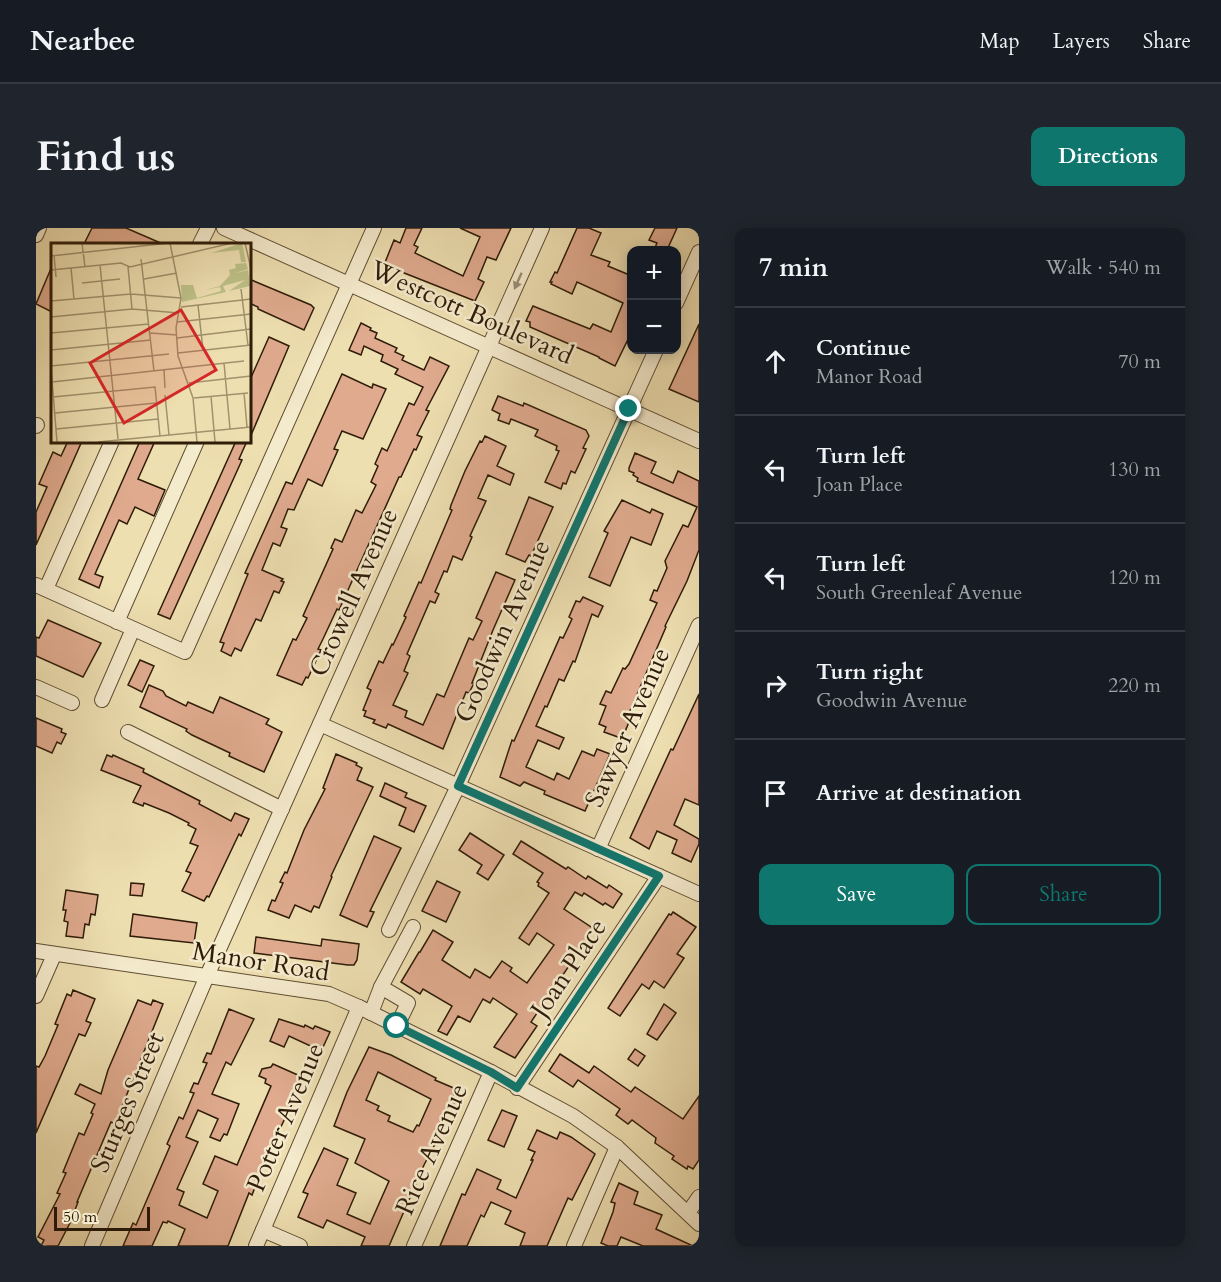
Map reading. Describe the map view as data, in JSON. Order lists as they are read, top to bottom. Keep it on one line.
{"streets":{"street":["Westcott Boulevard","Crowell Avenue","Goodwin Avenue","Sawyer Avenue","Manor Road","Joan Place","Sturges Street","Potter Avenue","Rice Avenue"]},"crossings":[["Westcott Boulevard","Crowell Avenue"],["Westcott Boulevard","Goodwin Avenue"],["Crowell Avenue","Manor Road"],["Crowell Avenue","Sturges Street"],["Manor Road","Joan Place"],["Manor Road","Sturges Street"],["Manor Road","Potter Avenue"],["Manor Road","Rice Avenue"]],"scale_bar":"50 m","page":{"header":"Nearbee","nav":["Map","Layers","Share"],"buttons":["Directions",["Save","Share"]],"title":"Find us","heading":["7 min","Walk · 540 m"],"map_buttons":["+","−"],"list":[["Continue","Manor Road","70 m"],["Turn left","Joan Place","130 m"],["Turn left","South Greenleaf Avenue","120 m"],["Turn right","Goodwin Avenue","220 m"],"Arrive at destination"],"scale":"50 m"}}
